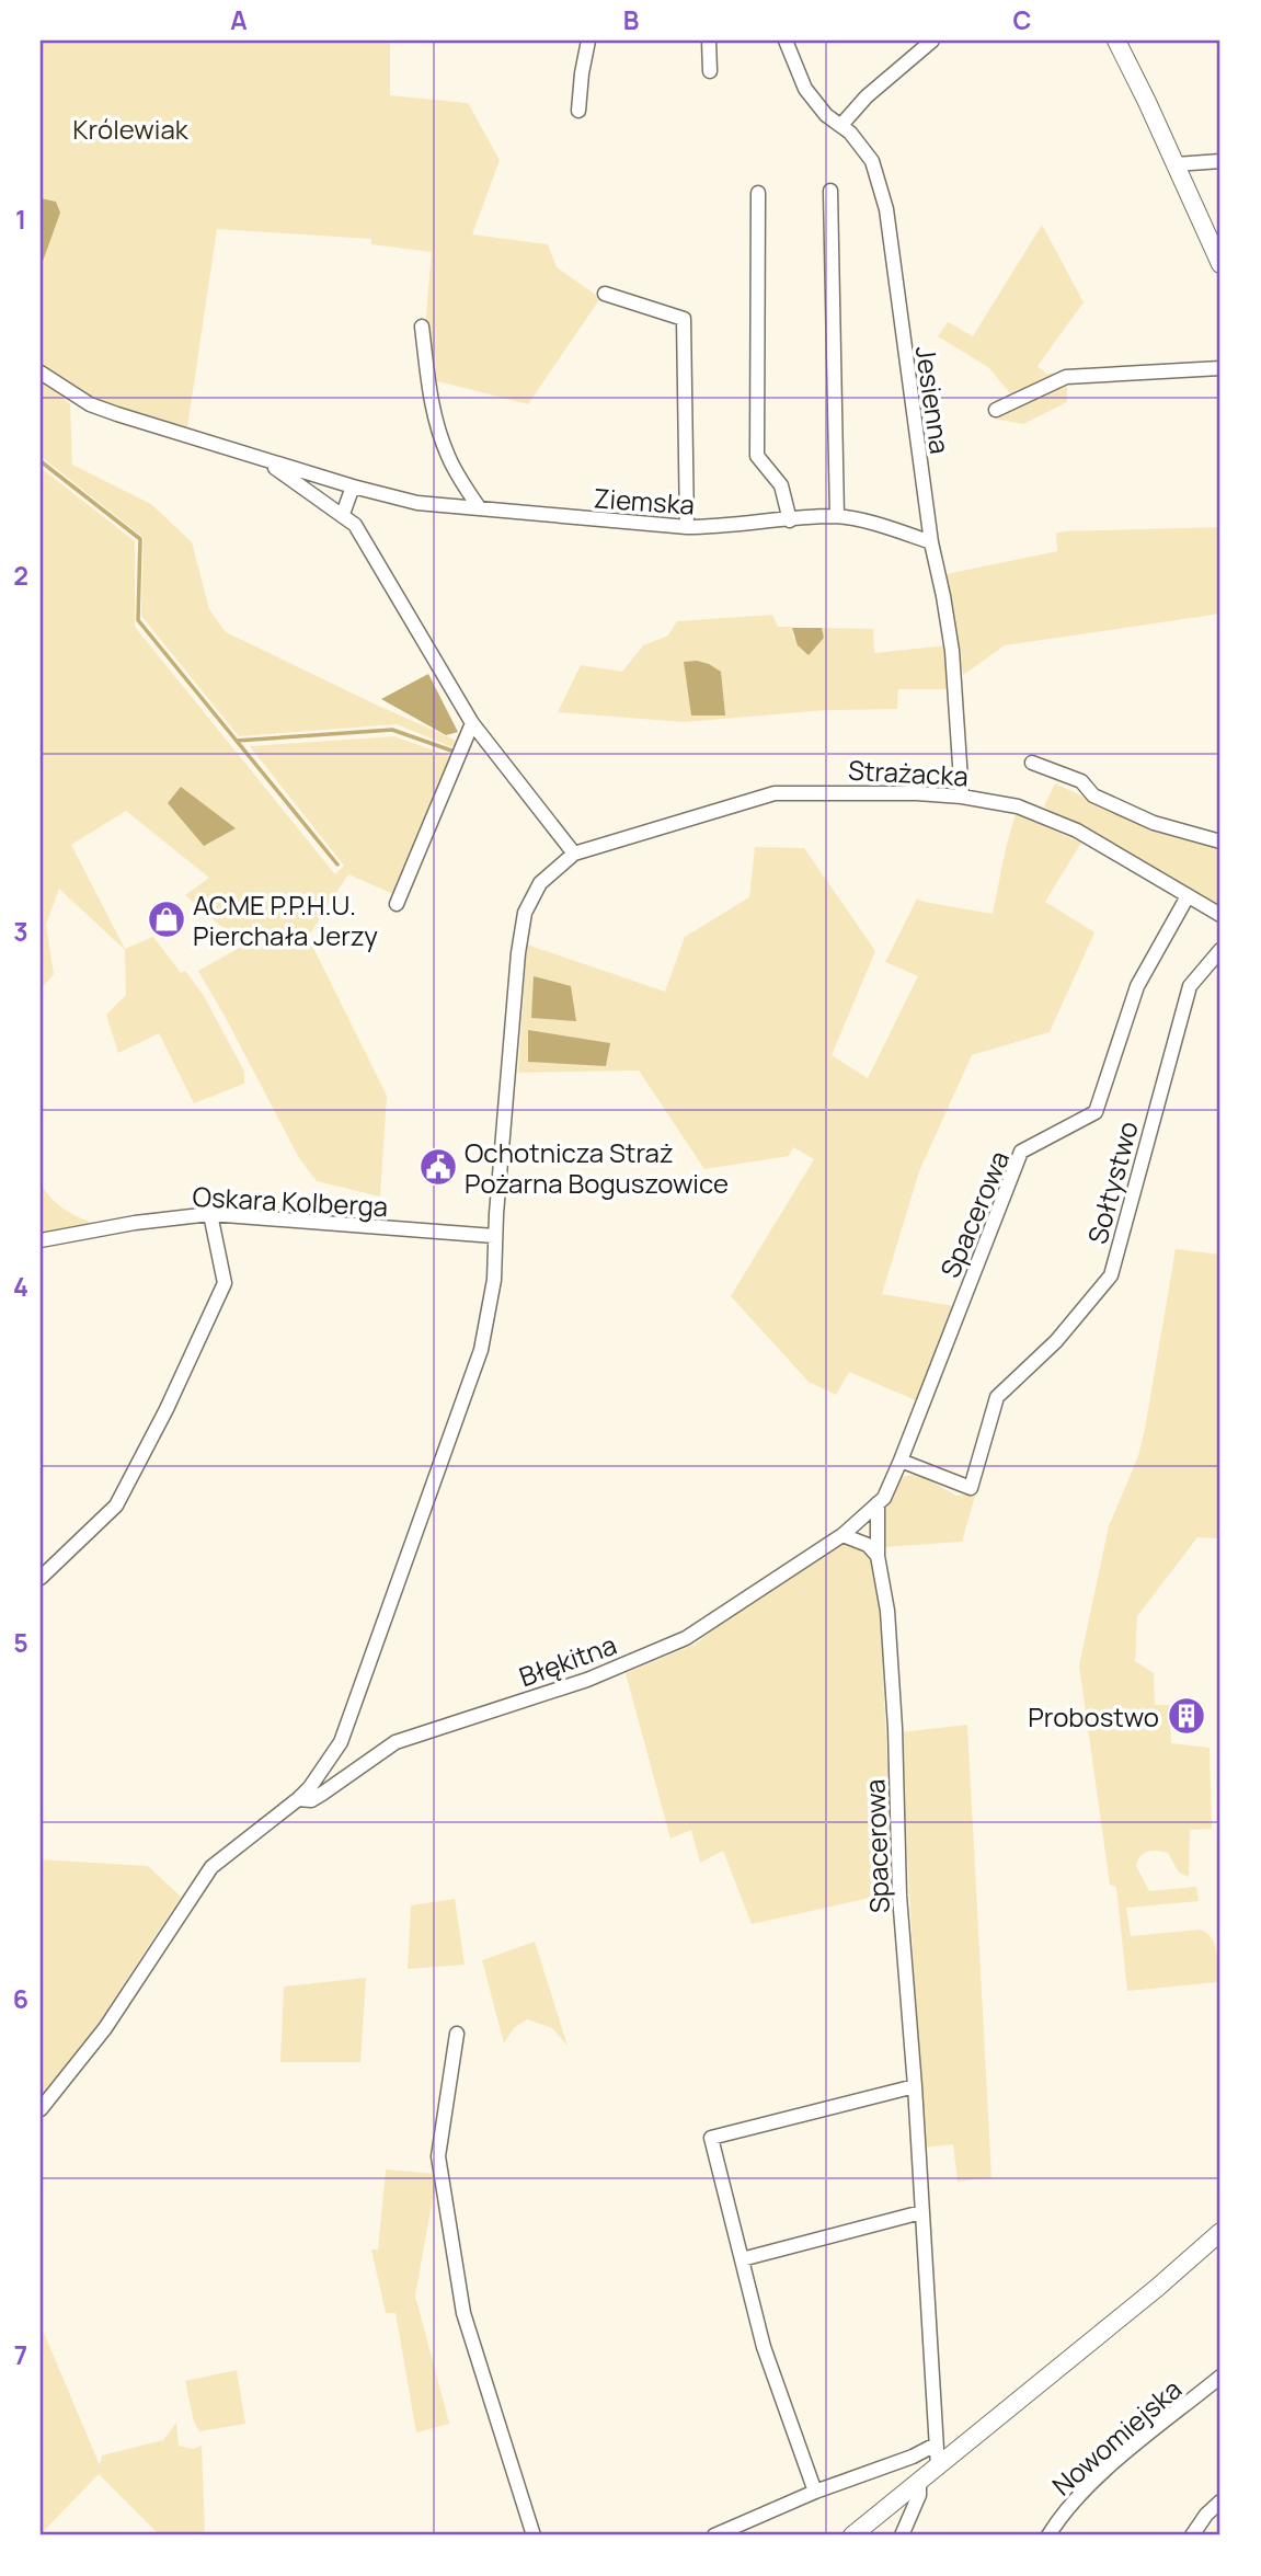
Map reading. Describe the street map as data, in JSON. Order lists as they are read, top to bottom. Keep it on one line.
{"streets":{"street":["Jesienna","Ziemska","Strażacka","Sołtystwo","Oskara Kolberga","Spacerowa","Błękitna","Nowomiejska"]},"crossings":[["Jesienna","Ziemska"],["Jesienna","Strażacka"],["Strażacka","Oskara Kolberga"],["Strażacka","Spacerowa"],["Strażacka","Błękitna"],["Sołtystwo","Spacerowa"],["Oskara Kolberga","Błękitna"],["Spacerowa","Błękitna"]],"parks":["Królewiak"],"places":{"shop":["ACME P.P.H.U. Pierchała Jerzy"],"public building":["Ochotnicza Straż Pożarna Boguszowice"],"building":["Probostwo"]},"grid":{"columns":["A","B","C"],"rows":["1","2","3","4","5","6","7"]}}
